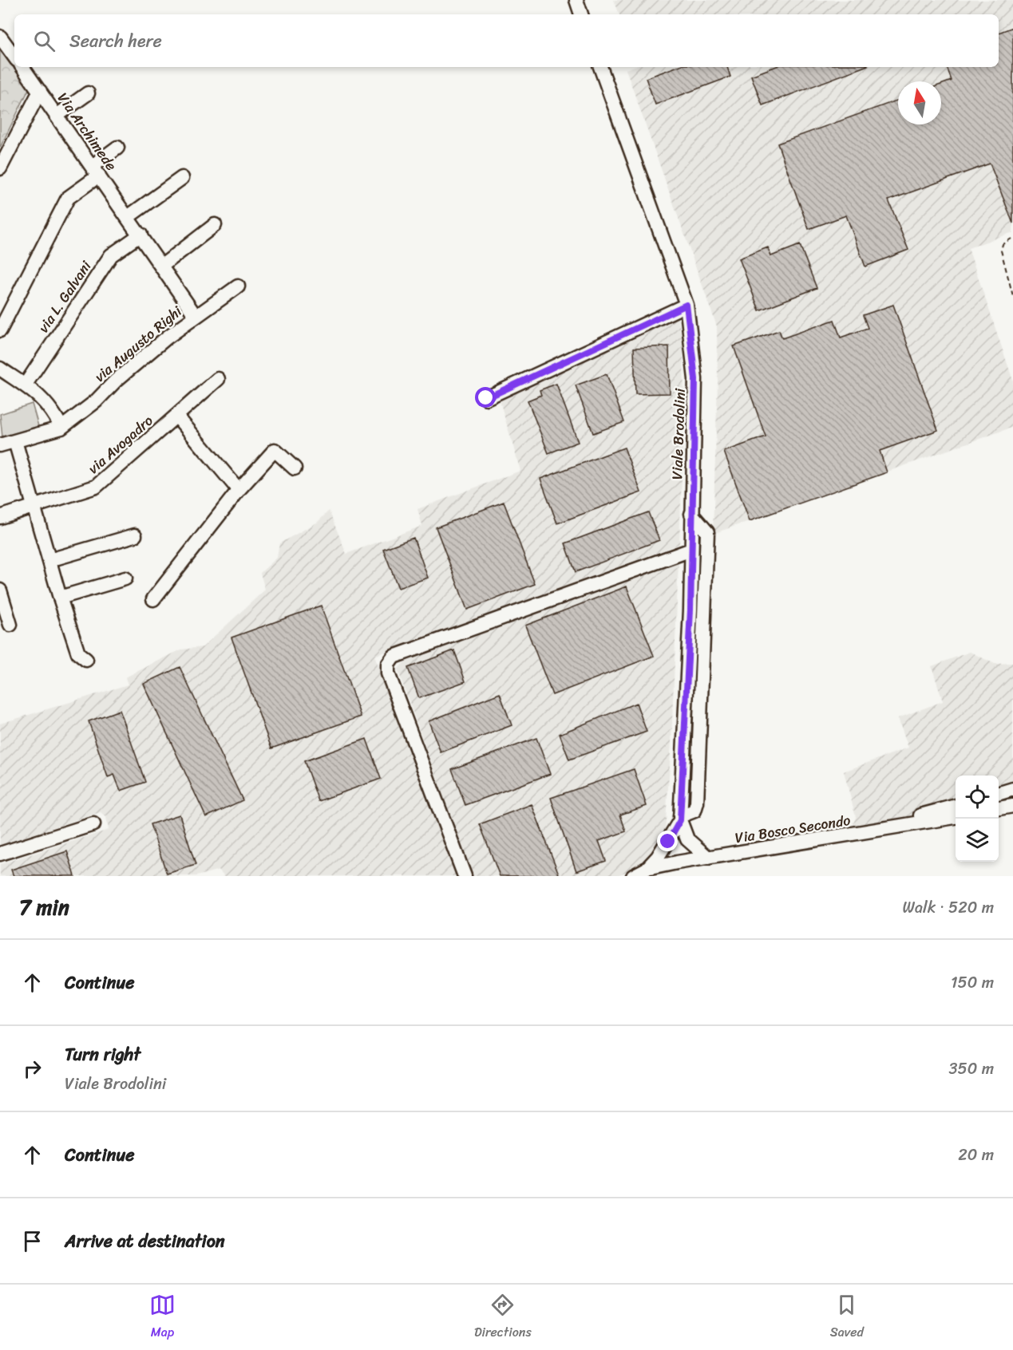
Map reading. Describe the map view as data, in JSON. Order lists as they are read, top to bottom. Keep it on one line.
{"streets":{"street":["Via Archimede","via L. Galvani","via Augusto Righi","Viale Brodolini","via Avogadro","Via Bosco Secondo"]},"crossings":[["Via Archimede","via L. Galvani"],["Via Archimede","via Augusto Righi"]],"north":"top","page":{"search":"Search here","heading":["7 min","Walk · 520 m"],"list":[["Continue","150 m"],["Turn right","Viale Brodolini","350 m"],["Continue","20 m"],"Arrive at destination"],"nav":["Map","Directions","Saved"]}}
